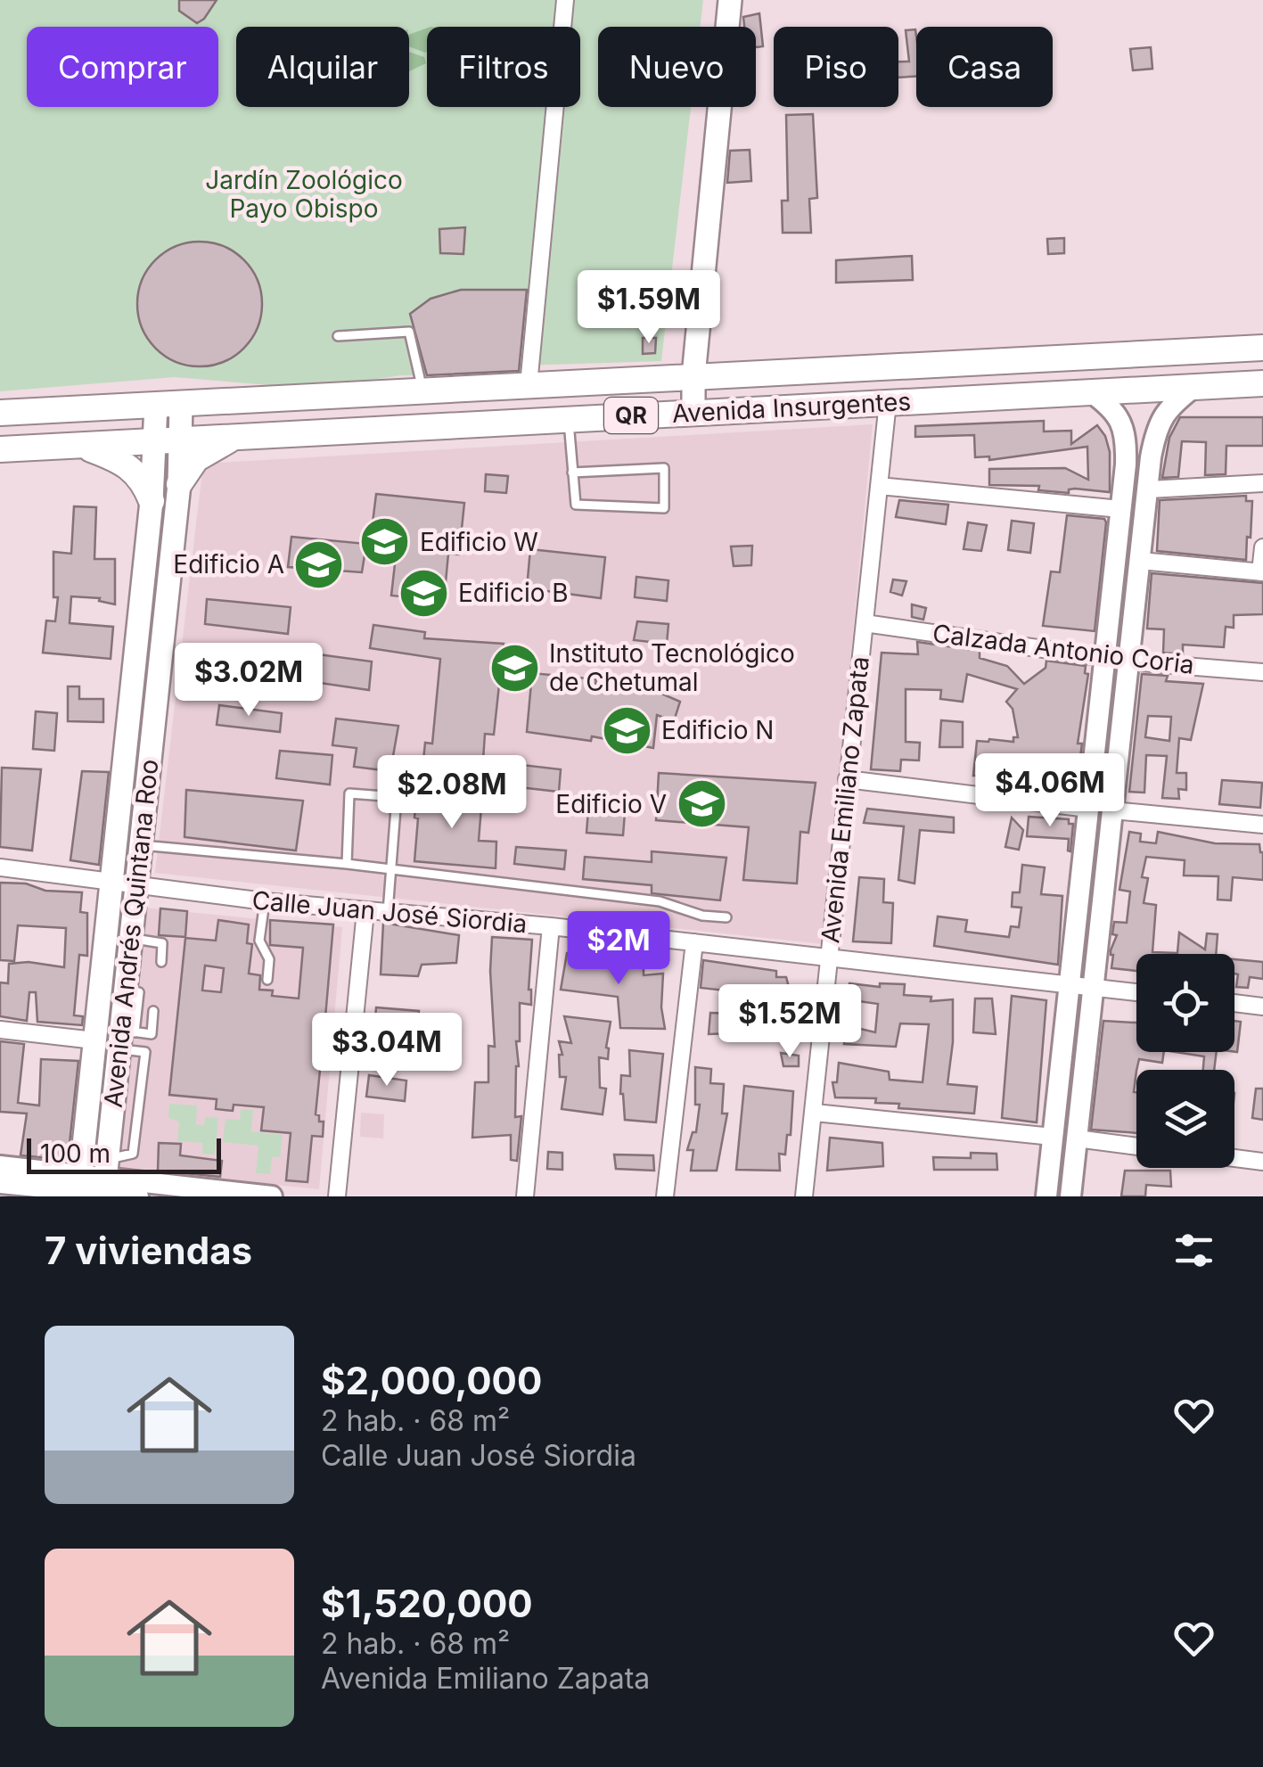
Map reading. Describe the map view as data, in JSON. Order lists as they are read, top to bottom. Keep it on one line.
{"streets":{"main road":["Avenida Insurgentes","QR","Avenida Andrés Quintana Roo"],"street":["Calzada Antonio Coria","Avenida Emiliano Zapata","Calle Juan José Siordia"]},"crossings":[["Avenida Insurgentes","Avenida Emiliano Zapata"],["Avenida Insurgentes","Avenida Andrés Quintana Roo"],["Calzada Antonio Coria","Avenida Emiliano Zapata"],["Avenida Emiliano Zapata","Calle Juan José Siordia"],["Calle Juan José Siordia","Avenida Andrés Quintana Roo"]],"parks":["Jardín Zoológico Payo Obispo"],"places":{"school or university":["Edificio W","Edificio A","Edificio B","Instituto Tecnológico de Chetumal","Edificio N","Edificio V"]},"scale_bar":"100 m","page":{"chip":["Comprar","Alquilar","Filtros","Nuevo","Piso","Casa"],"price":["$1.59M","$3.02M","$4.06M","$2.08M","$2M","$1.52M","$3.04M"],"scale":"100 m","heading":"7 viviendas","list":[{"name":"$2,000,000","note":"2 hab. · 68 m² · Calle Juan José Siordia"},{"name":"$1,520,000","note":"2 hab. · 68 m² · Avenida Emiliano Zapata"}]}}
